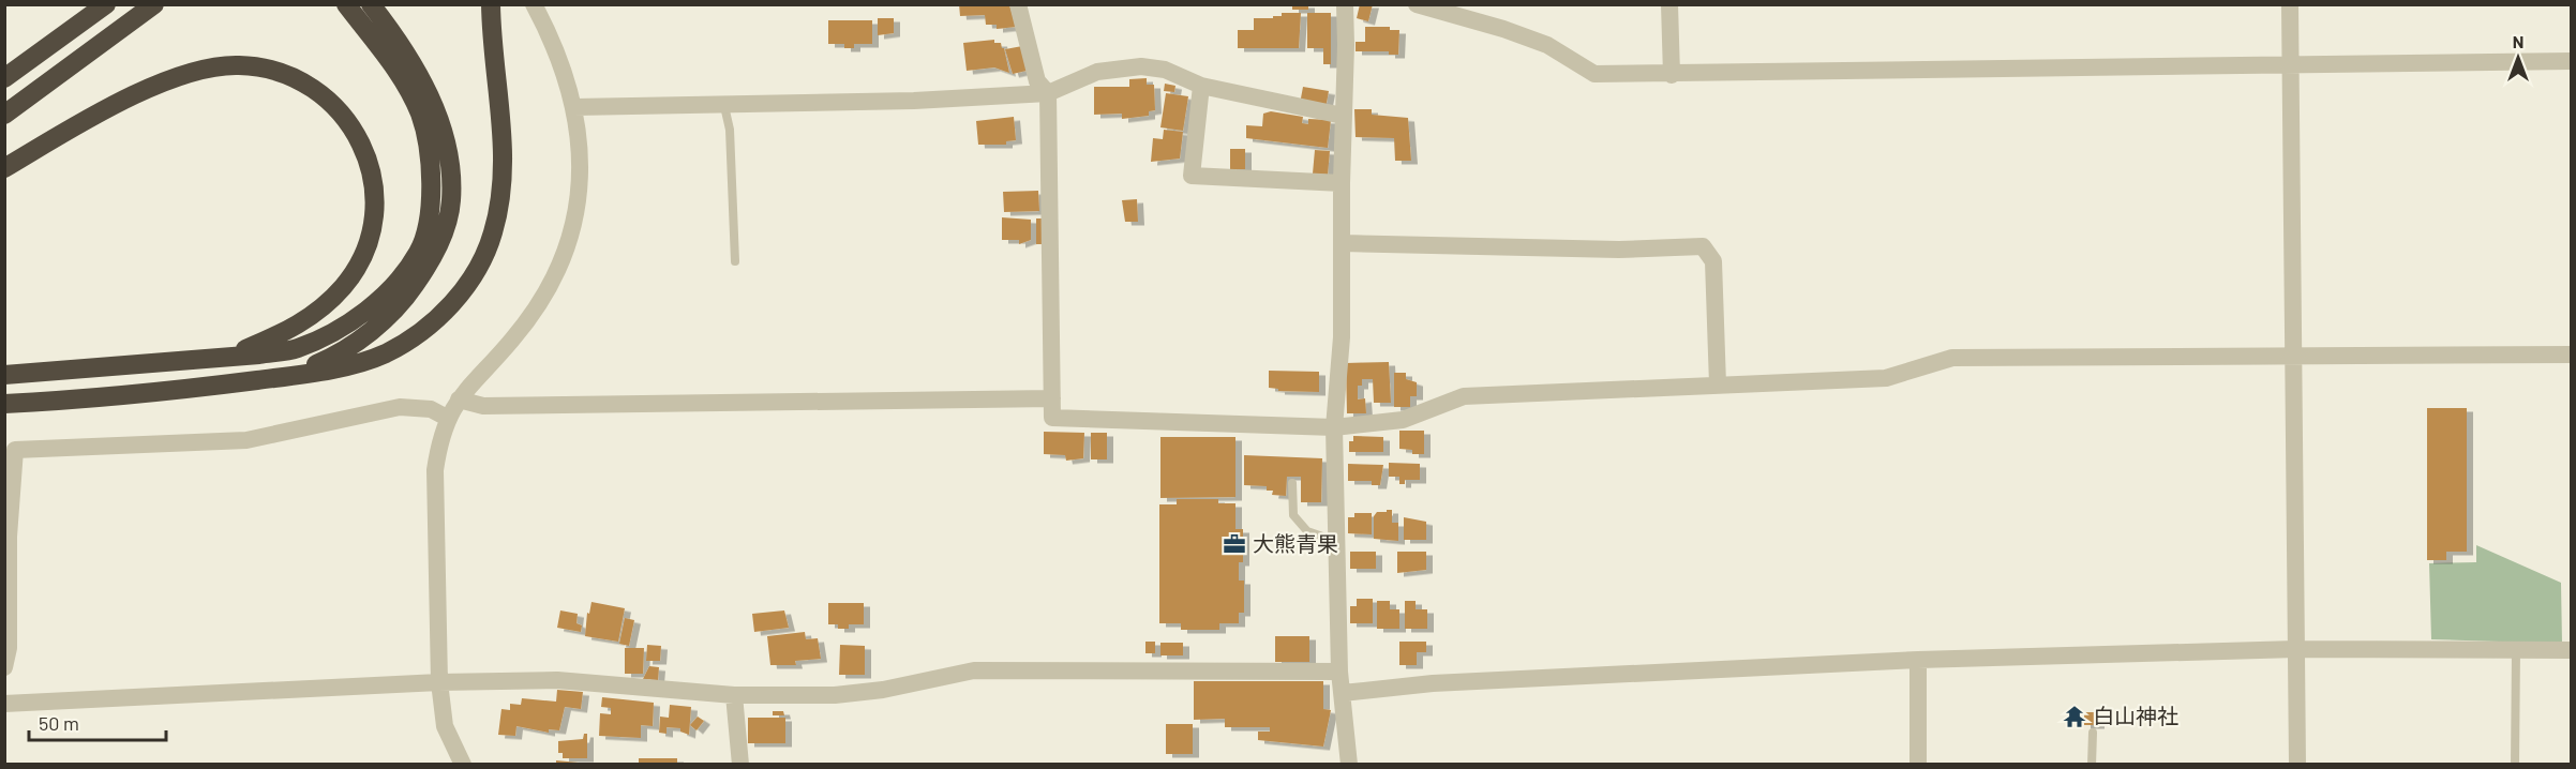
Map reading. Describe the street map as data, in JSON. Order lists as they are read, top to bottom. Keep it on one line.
{"places":{"office":["大熊青果"],"temple":["白山神社"]},"scale_bar":"50 m","north":"top"}
